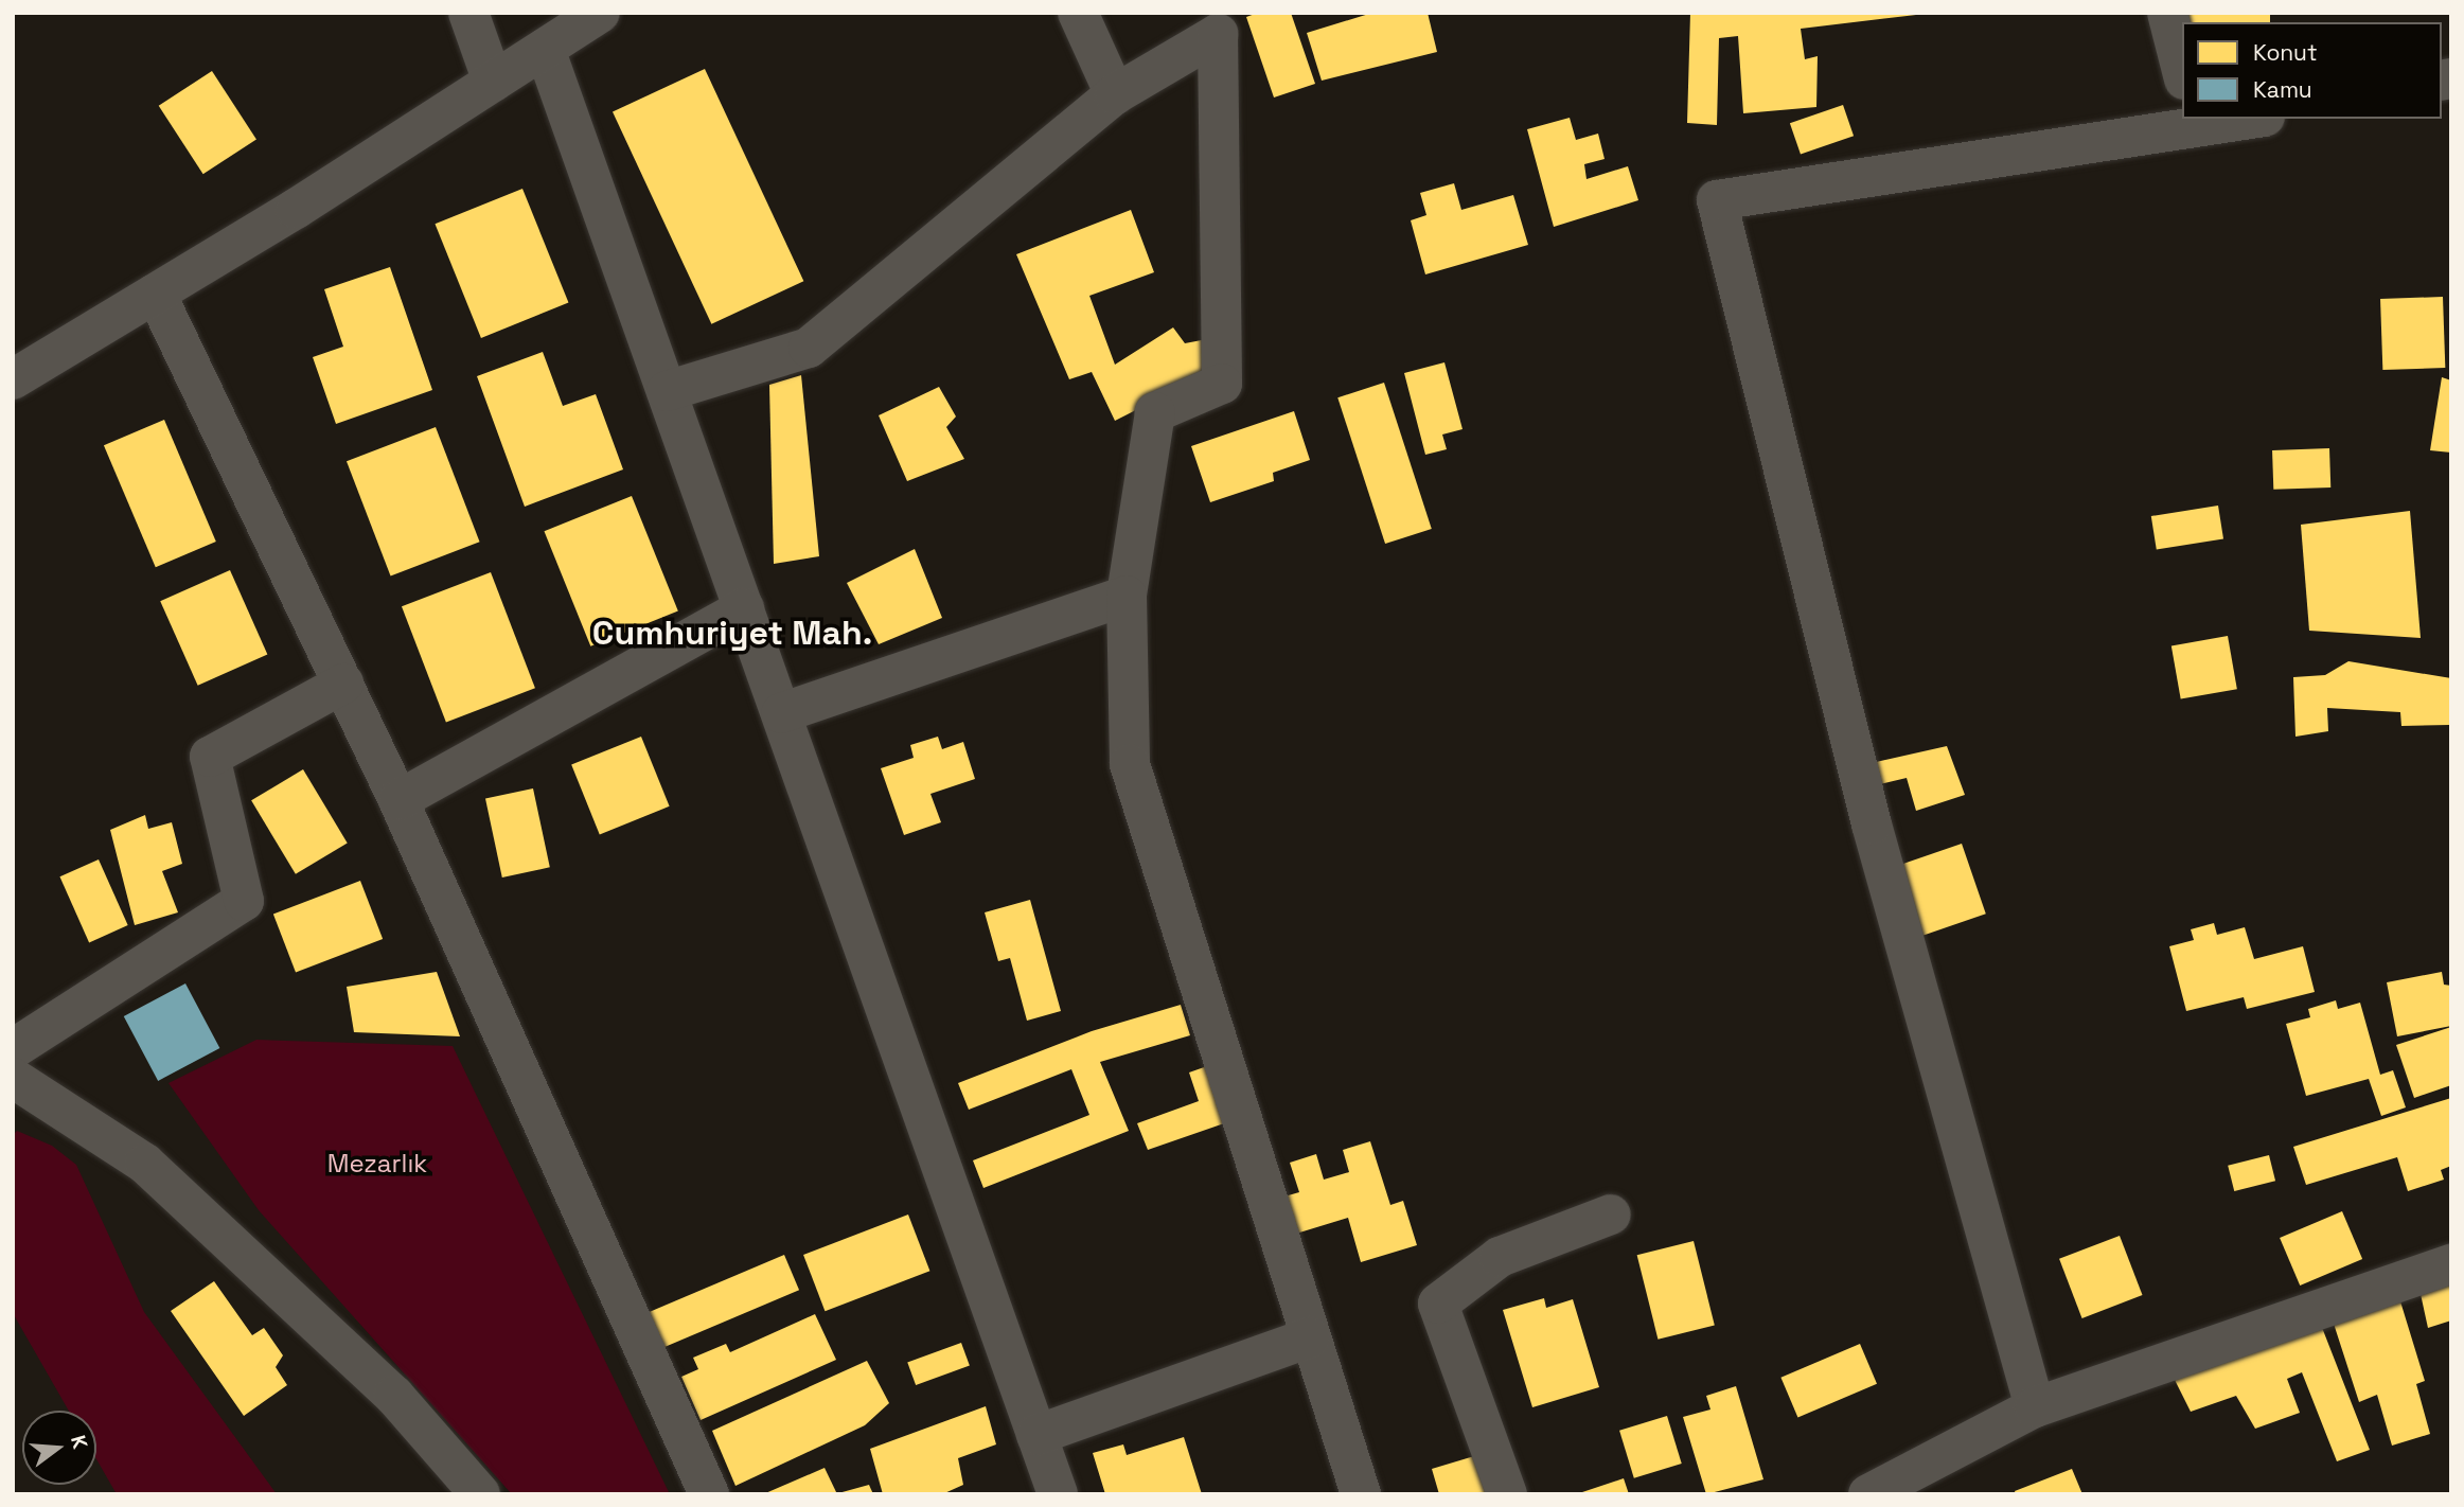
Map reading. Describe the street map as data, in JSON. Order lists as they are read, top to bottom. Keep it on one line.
{"districts":["Cumhuriyet Mah."],"parks":["Mezarlık"],"legend":["Konut","Kamu"],"north":"right"}
